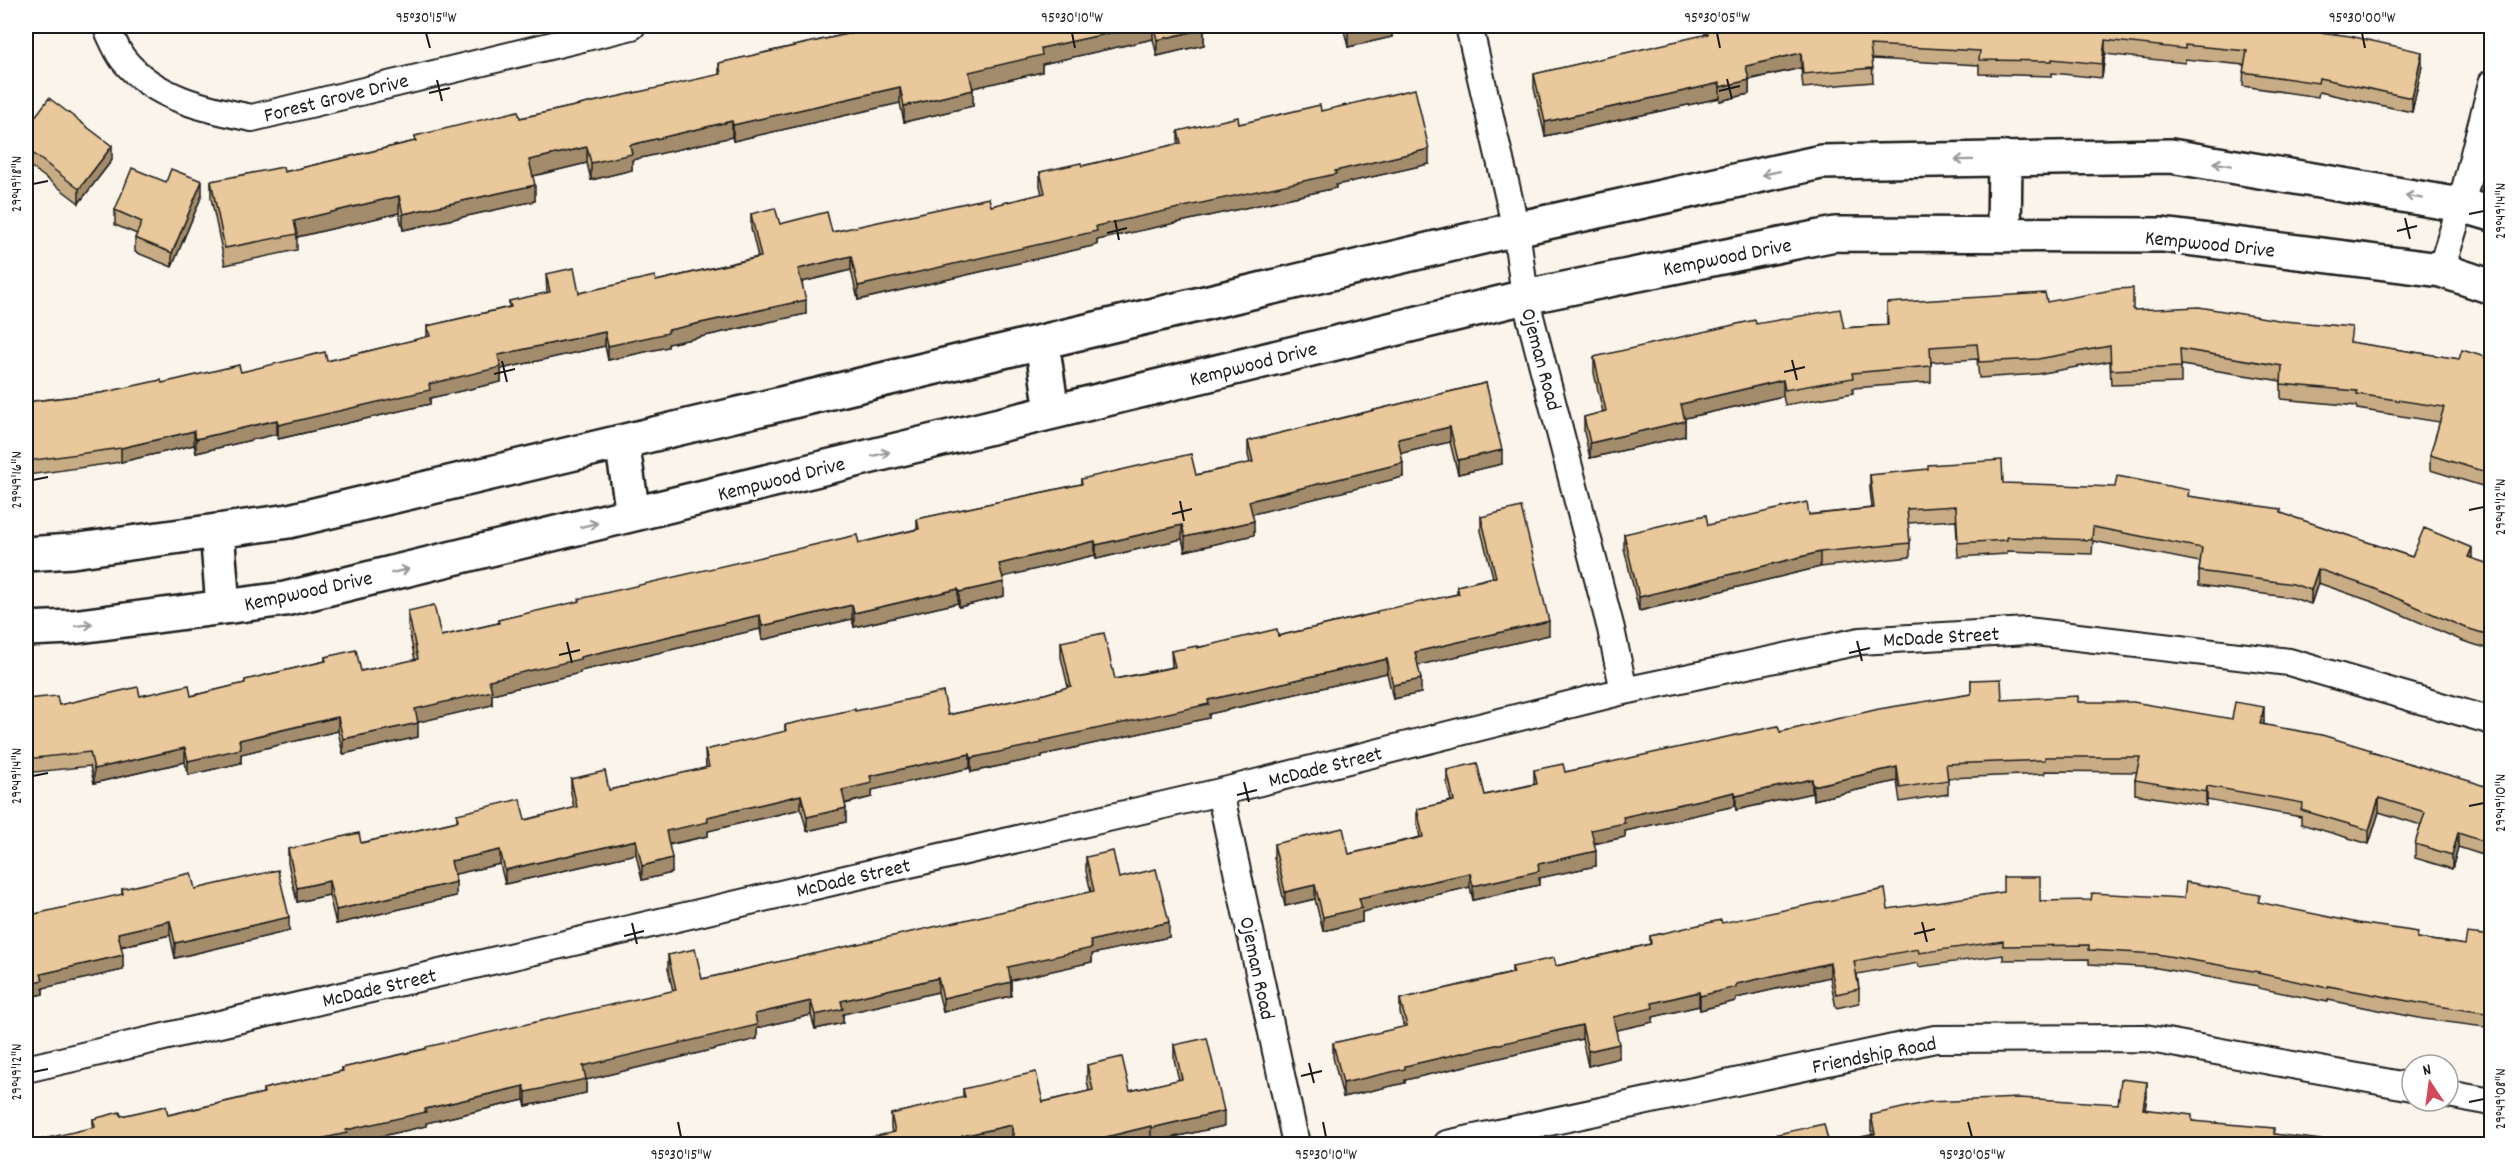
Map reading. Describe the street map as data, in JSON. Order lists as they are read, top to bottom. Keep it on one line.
{"streets":{"main road":["Kempwood Drive"],"street":["Forest Grove Drive","Ojeman Road","McDade Street","Friendship Road"]},"crossings":[["Kempwood Drive","Ojeman Road"],["Ojeman Road","McDade Street"]],"north":"top","coordinates":["95°30'15\"W","95°30'10\"W","95°30'05\"W","95°30'00\"W","29°49'18\"N","29°49'14\"N","29°49'16\"N","29°49'12\"N","29°49'10\"N","29°49'08\"N"]}
